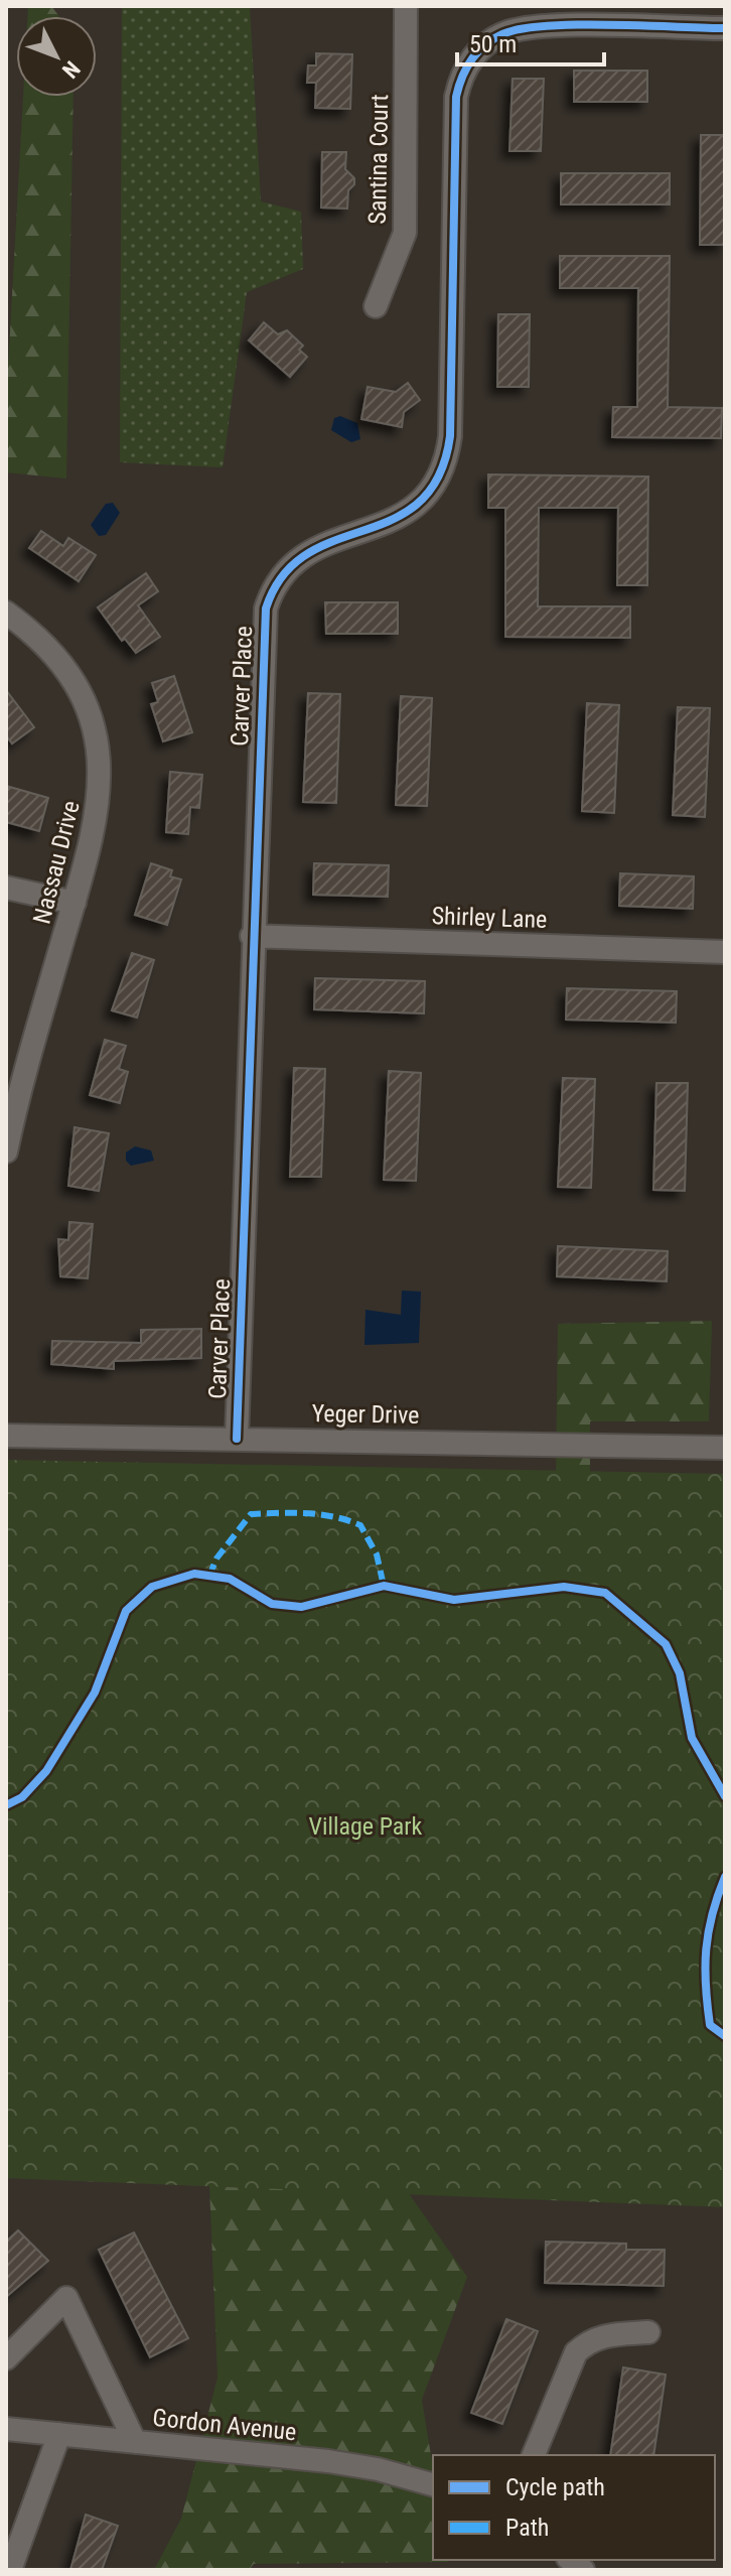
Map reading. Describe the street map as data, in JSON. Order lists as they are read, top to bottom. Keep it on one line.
{"streets":{"street":["Santina Court","Carver Place","Nassau Drive","Shirley Lane","Yeger Drive","Gordon Avenue"]},"crossings":[["Carver Place","Shirley Lane"],["Carver Place","Yeger Drive"]],"parks":["Village Park"],"legend":["Cycle path","Path"],"scale_bar":"50 m","north":"bottom right"}
